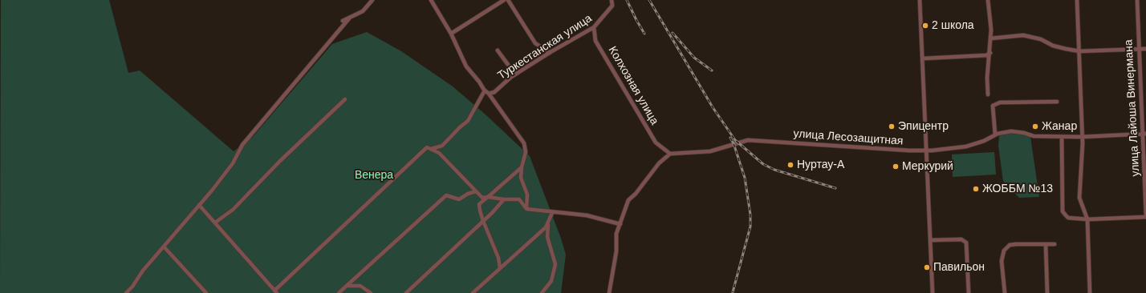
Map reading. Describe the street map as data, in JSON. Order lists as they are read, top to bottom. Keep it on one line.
{"streets":{"street":["Туркестанская улица","Колхозная улица","улица Лайоша Винермана","улица Лесозащитная"]},"crossings":[["Туркестанская улица","Колхозная улица"],["Колхозная улица","улица Лесозащитная"],["улица Лайоша Винермана","улица Лесозащитная"]],"parks":["Венера"],"places":["2 школа","Эпицентр","Жанар","Нуртау-А","Меркурий","ЖОББМ №13","Павильон"]}
